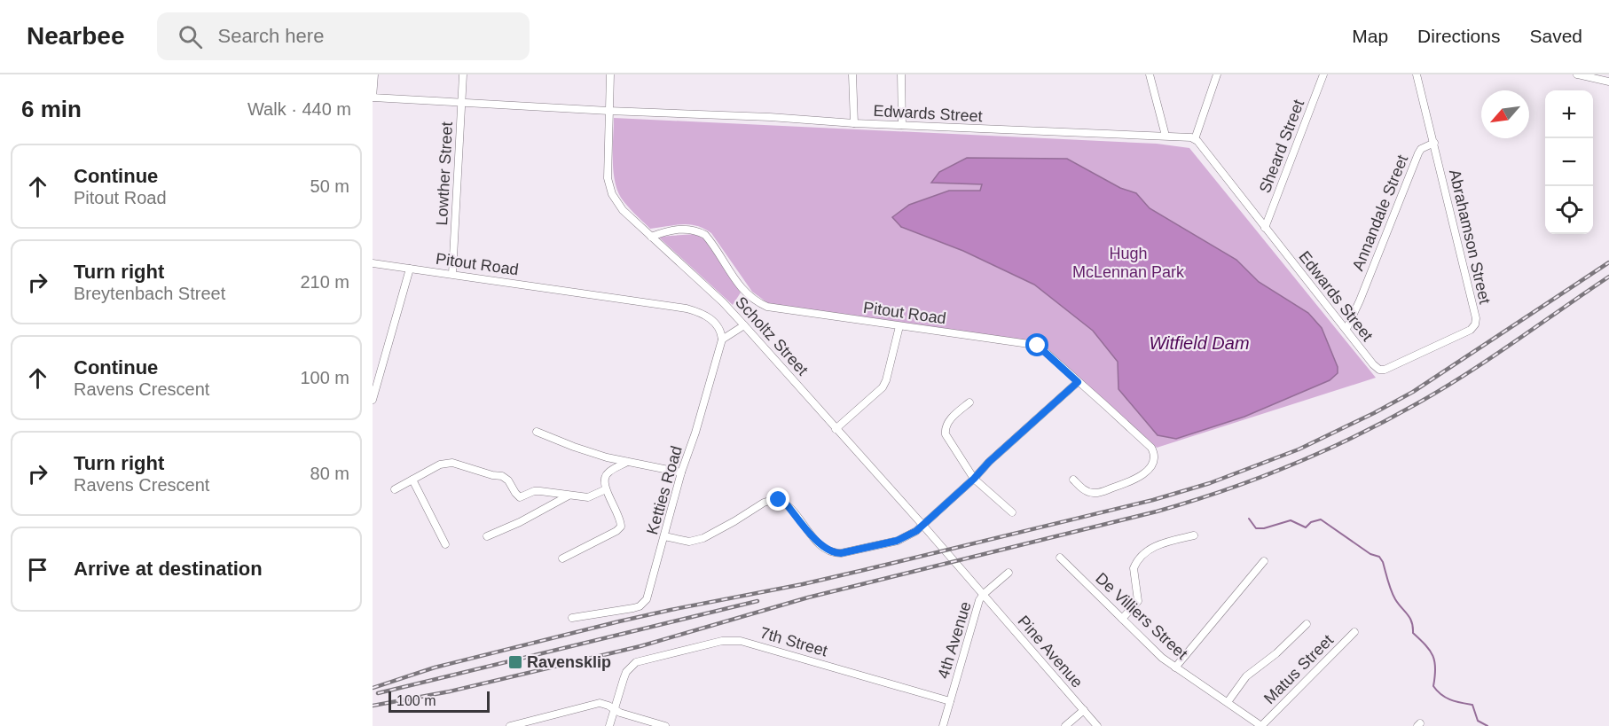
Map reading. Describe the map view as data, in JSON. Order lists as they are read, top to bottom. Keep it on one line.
{"streets":{"street":["Edwards Street","Sheard Street","Lowther Street","Annandale Street","Abrahamson Street","Pitout Road","Scholtz Street","Ketties Road","De Villiers Street","4th Avenue","7th Street","Pine Avenue","Matus Street"]},"crossings":[["Edwards Street","Sheard Street"],["Edwards Street","Lowther Street"],["Edwards Street","Annandale Street"],["Edwards Street","Abrahamson Street"],["Edwards Street","Scholtz Street"],["Lowther Street","Pitout Road"],["Annandale Street","Abrahamson Street"],["Pitout Road","Scholtz Street"],["Pitout Road","Ketties Road"],["Scholtz Street","4th Avenue"],["Scholtz Street","Pine Avenue"],["De Villiers Street","Matus Street"],["4th Avenue","7th Street"],["4th Avenue","Pine Avenue"]],"water":["Witfield Dam"],"parks":["Hugh McLennan Park"],"places":{"transit":["Ravensklip"]},"scale_bar":"100 m","north":"bottom left","page":{"header":"Nearbee","search":"Search here","nav":["Map","Directions","Saved"],"heading":["6 min","Walk · 440 m"],"map_buttons":["+","−"],"list":[["Continue","Pitout Road","50 m"],["Turn right","Breytenbach Street","210 m"],["Continue","Ravens Crescent","100 m"],["Turn right","Ravens Crescent","80 m"],"Arrive at destination"],"scale":"100 m"}}
